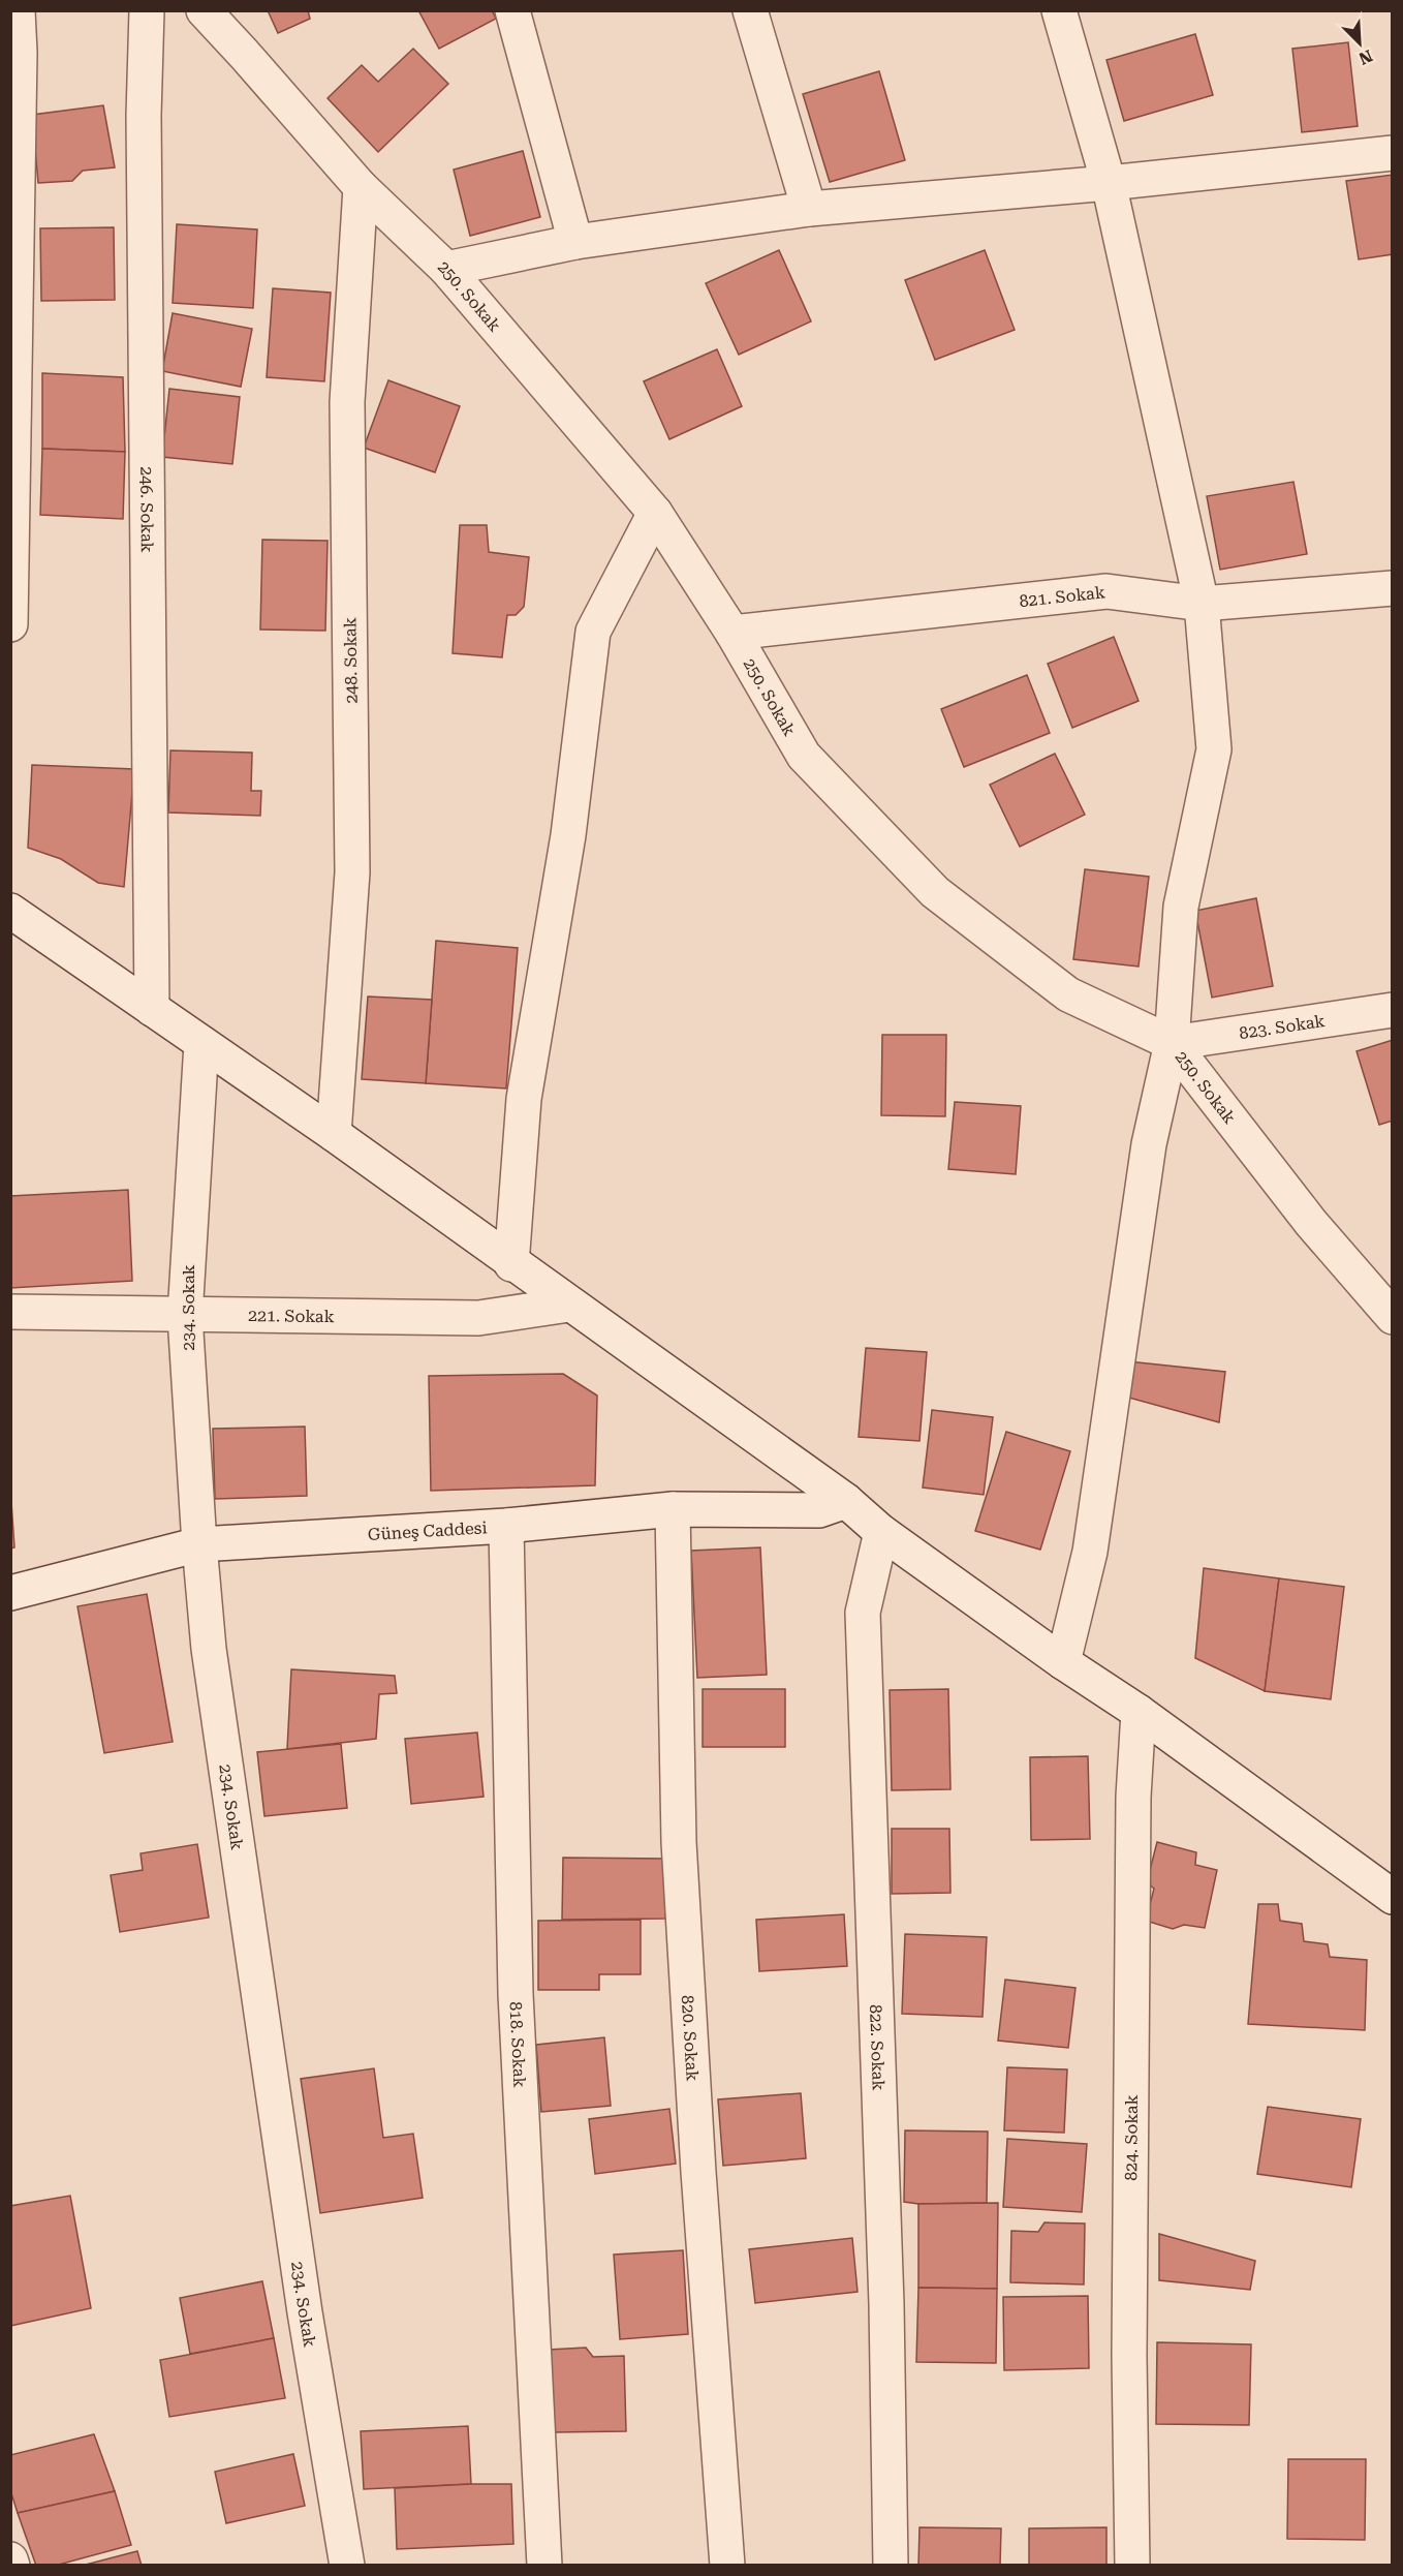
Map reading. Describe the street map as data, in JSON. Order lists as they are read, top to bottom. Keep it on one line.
{"streets":{"street":["250. Sokak","246. Sokak","821. Sokak","248. Sokak","823. Sokak","234. Sokak","221. Sokak","Güneş Caddesi","820. Sokak","818. Sokak","822. Sokak","824. Sokak"]},"crossings":[["250. Sokak","821. Sokak"],["250. Sokak","248. Sokak"],["250. Sokak","823. Sokak"],["234. Sokak","221. Sokak"],["234. Sokak","Güneş Caddesi"],["Güneş Caddesi","820. Sokak"],["Güneş Caddesi","818. Sokak"]],"north":"bottom right"}
